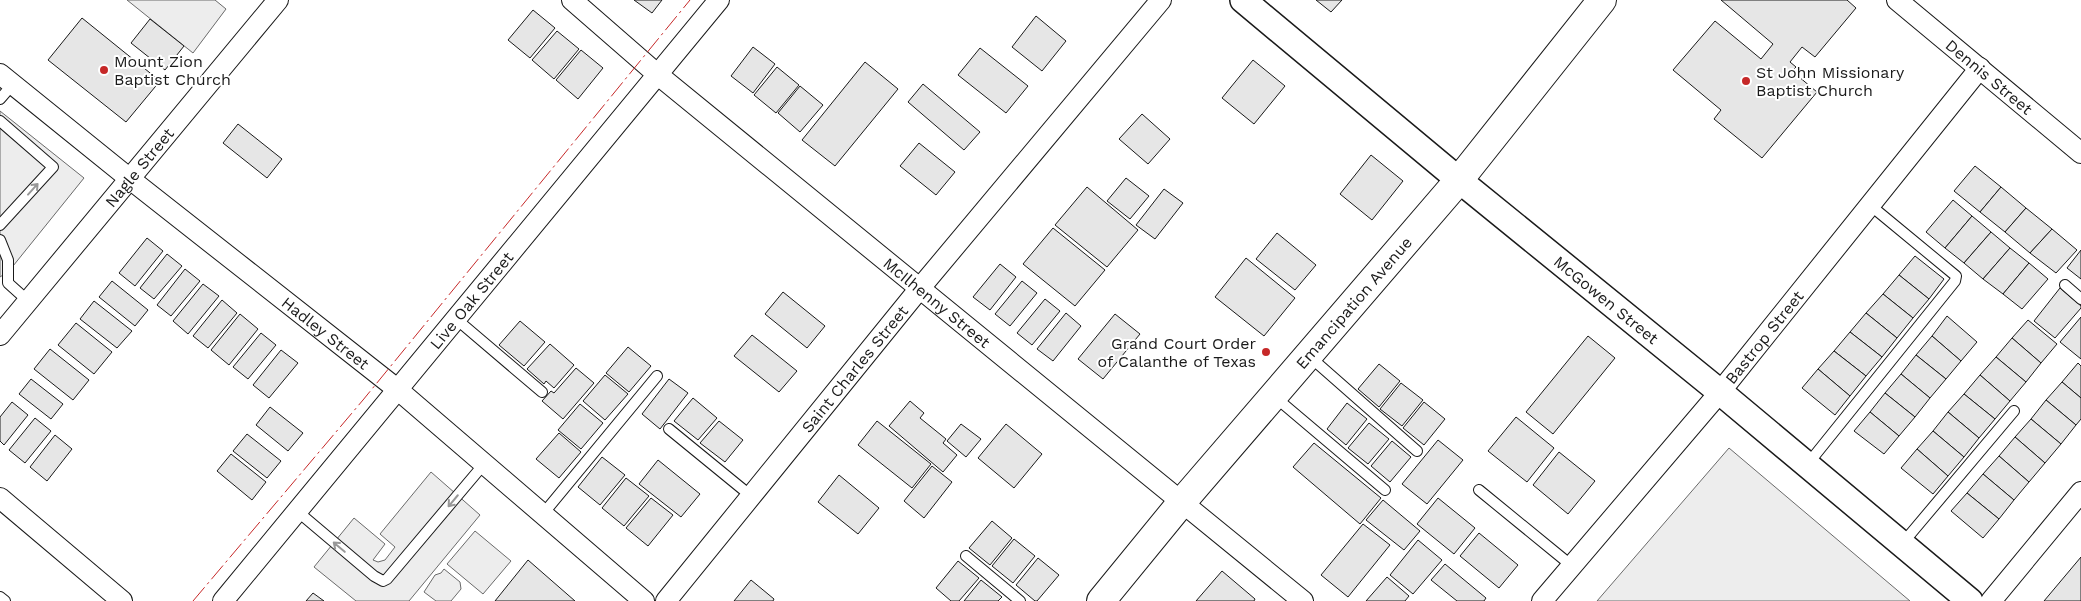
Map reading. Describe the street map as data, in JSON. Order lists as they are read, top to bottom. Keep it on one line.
{"streets":{"main road":["Emancipation Avenue"],"street":["Dennis Street","Nagle Street","Live Oak Street","McGowen Street","McIlhenny Street","Hadley Street","Bastrop Street","Saint Charles Street"]},"crossings":[["Dennis Street","Bastrop Street"],["Nagle Street","Hadley Street"],["Live Oak Street","McIlhenny Street"],["Live Oak Street","Hadley Street"],["McGowen Street","Emancipation Avenue"],["McGowen Street","Bastrop Street"],["McIlhenny Street","Emancipation Avenue"],["McIlhenny Street","Saint Charles Street"]],"places":["Mount Zion Baptist Church","St John Missionary Baptist Church","Grand Court Order of Calanthe of Texas"]}
